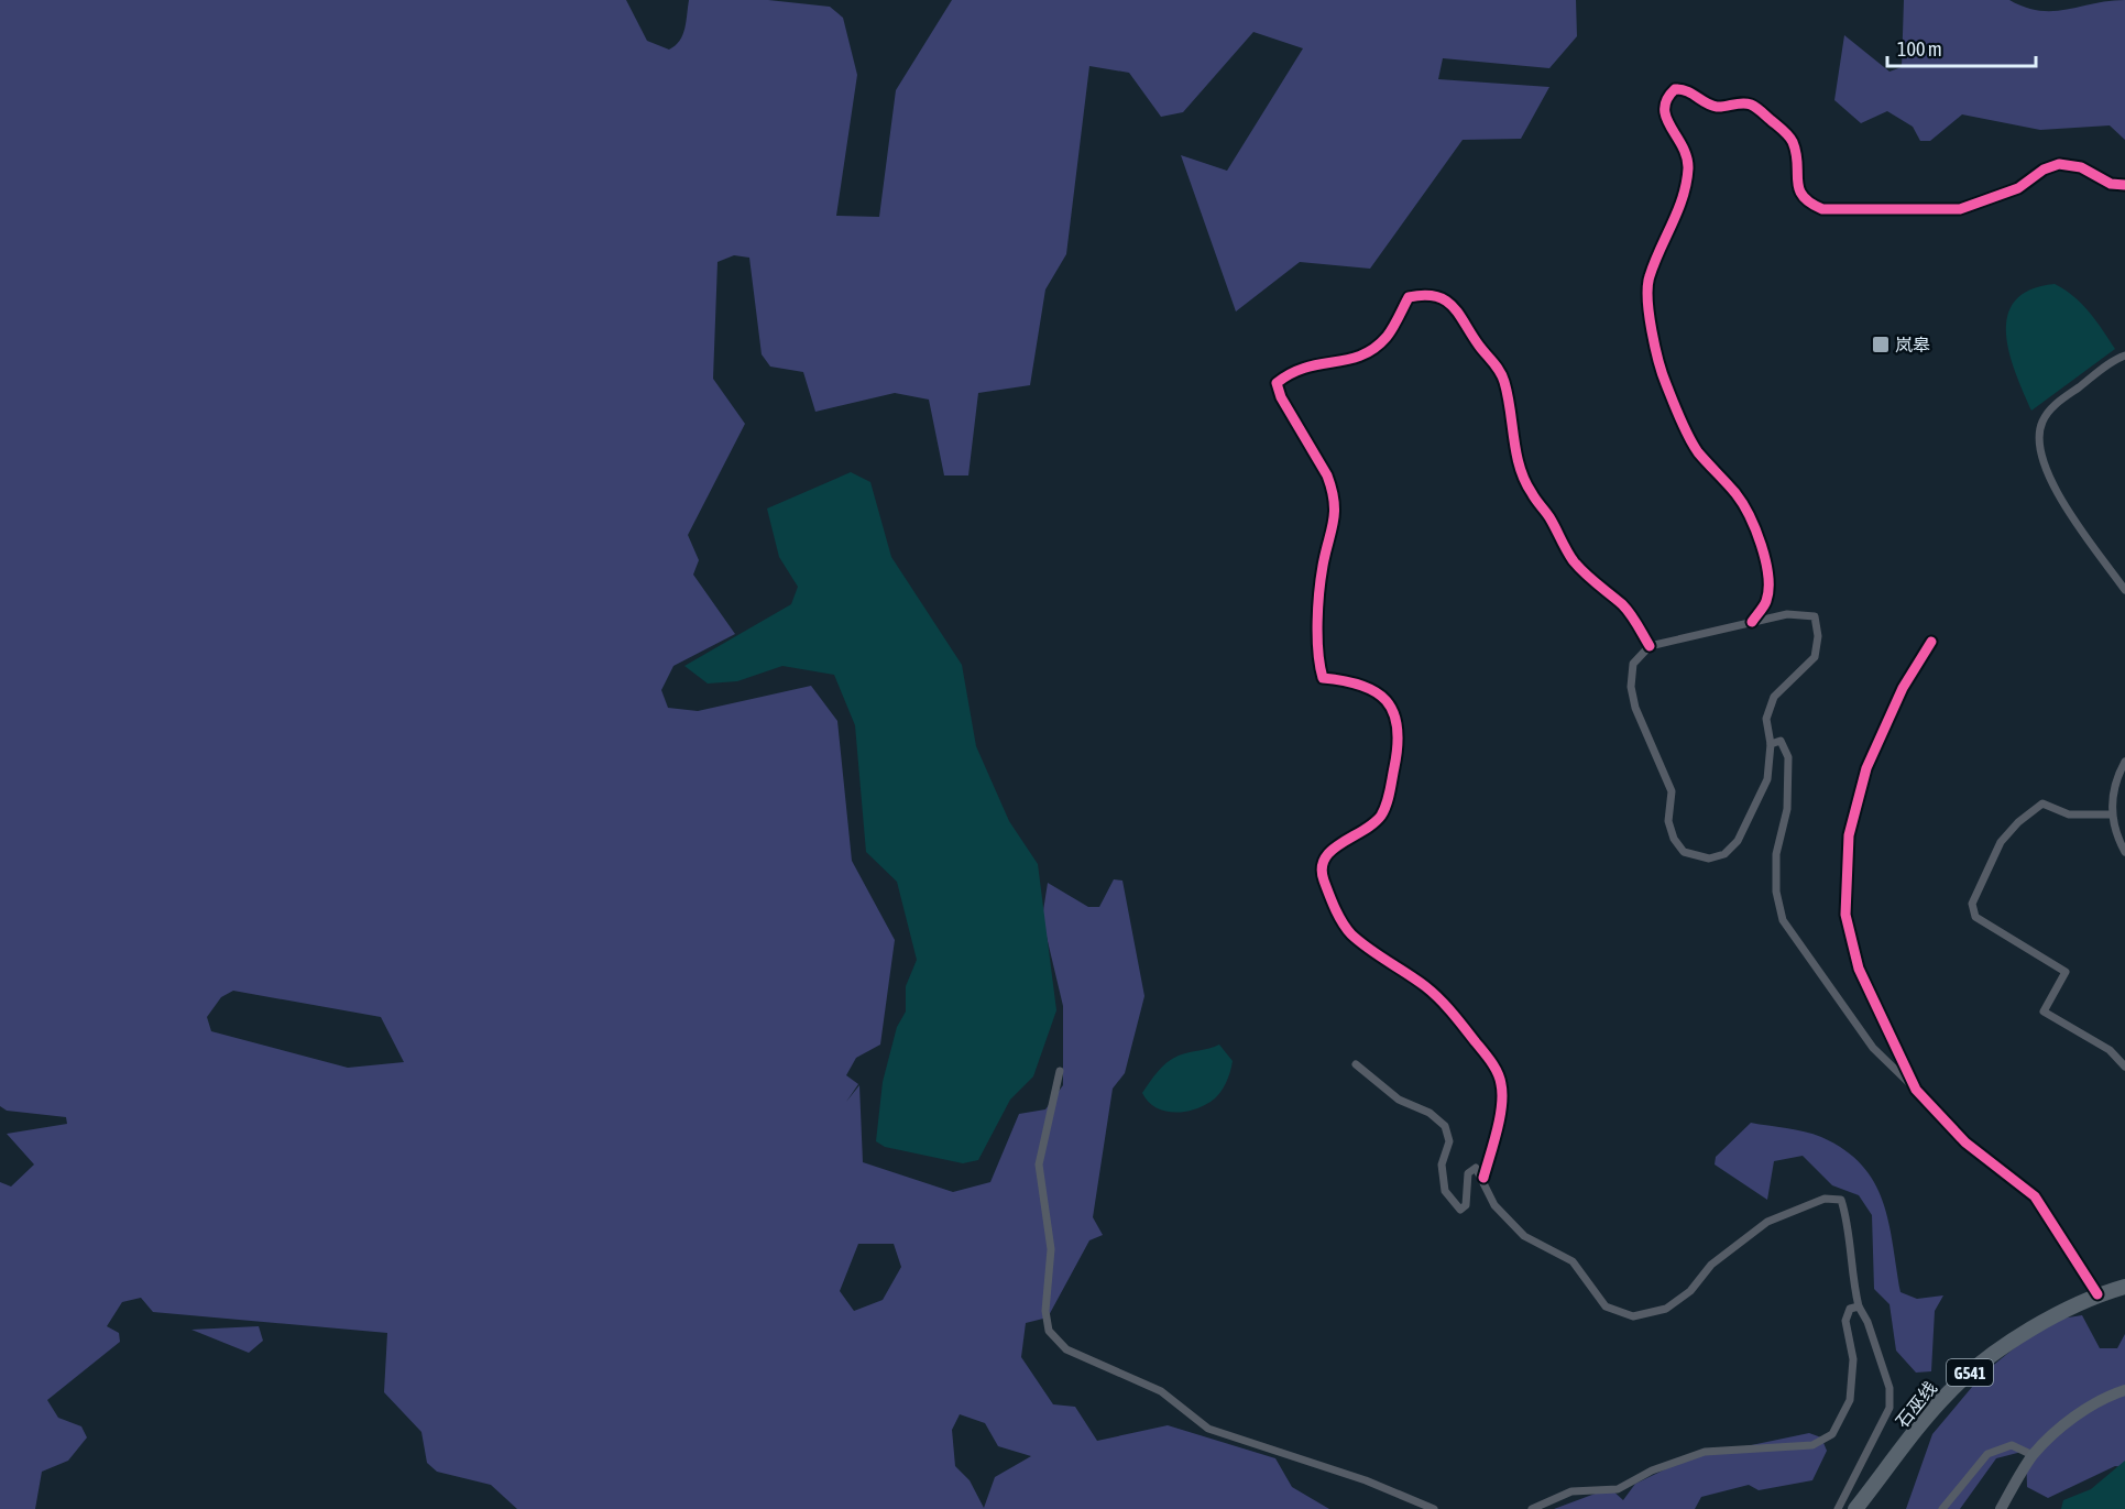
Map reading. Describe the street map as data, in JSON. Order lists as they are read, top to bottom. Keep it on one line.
{"streets":{"highway":["G541","石巫线"]},"places":{"transit":["岚皋"]},"scale_bar":"100 m"}
